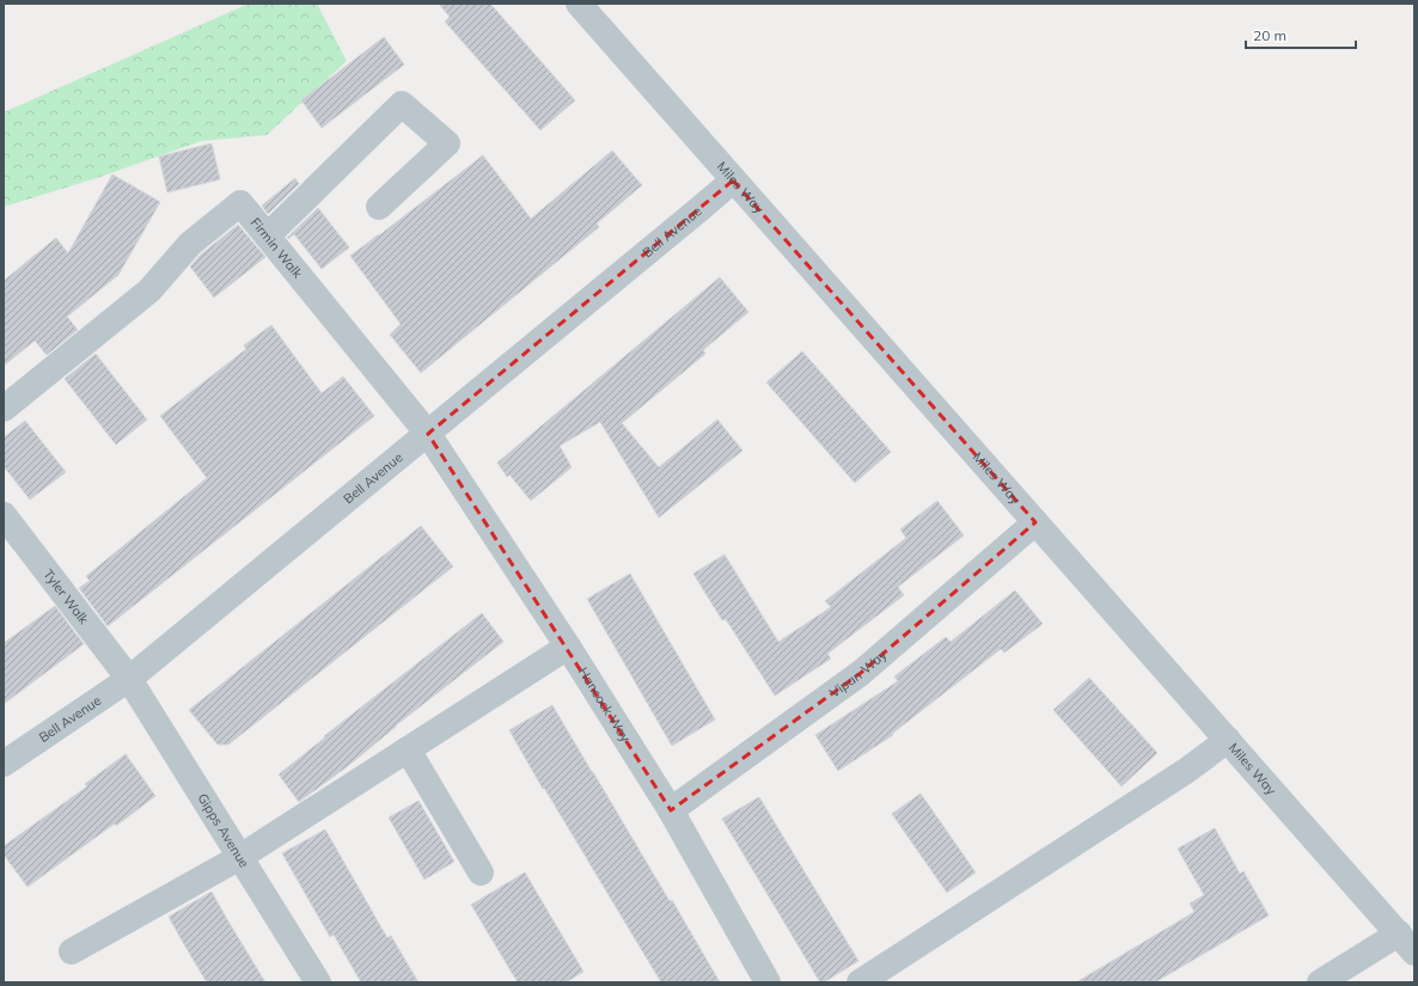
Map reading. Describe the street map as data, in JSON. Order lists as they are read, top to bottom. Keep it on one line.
{"streets":{"street":["Miles Way","Bell Avenue","Firmin Walk","Tyler Walk","Vipan Way","Hancock Way","Gipps Avenue"]},"crossings":[["Miles Way","Bell Avenue"],["Miles Way","Vipan Way"],["Bell Avenue","Firmin Walk"],["Bell Avenue","Tyler Walk"],["Bell Avenue","Hancock Way"],["Bell Avenue","Gipps Avenue"],["Firmin Walk","Hancock Way"],["Tyler Walk","Gipps Avenue"],["Vipan Way","Hancock Way"]],"scale_bar":"20 m"}
